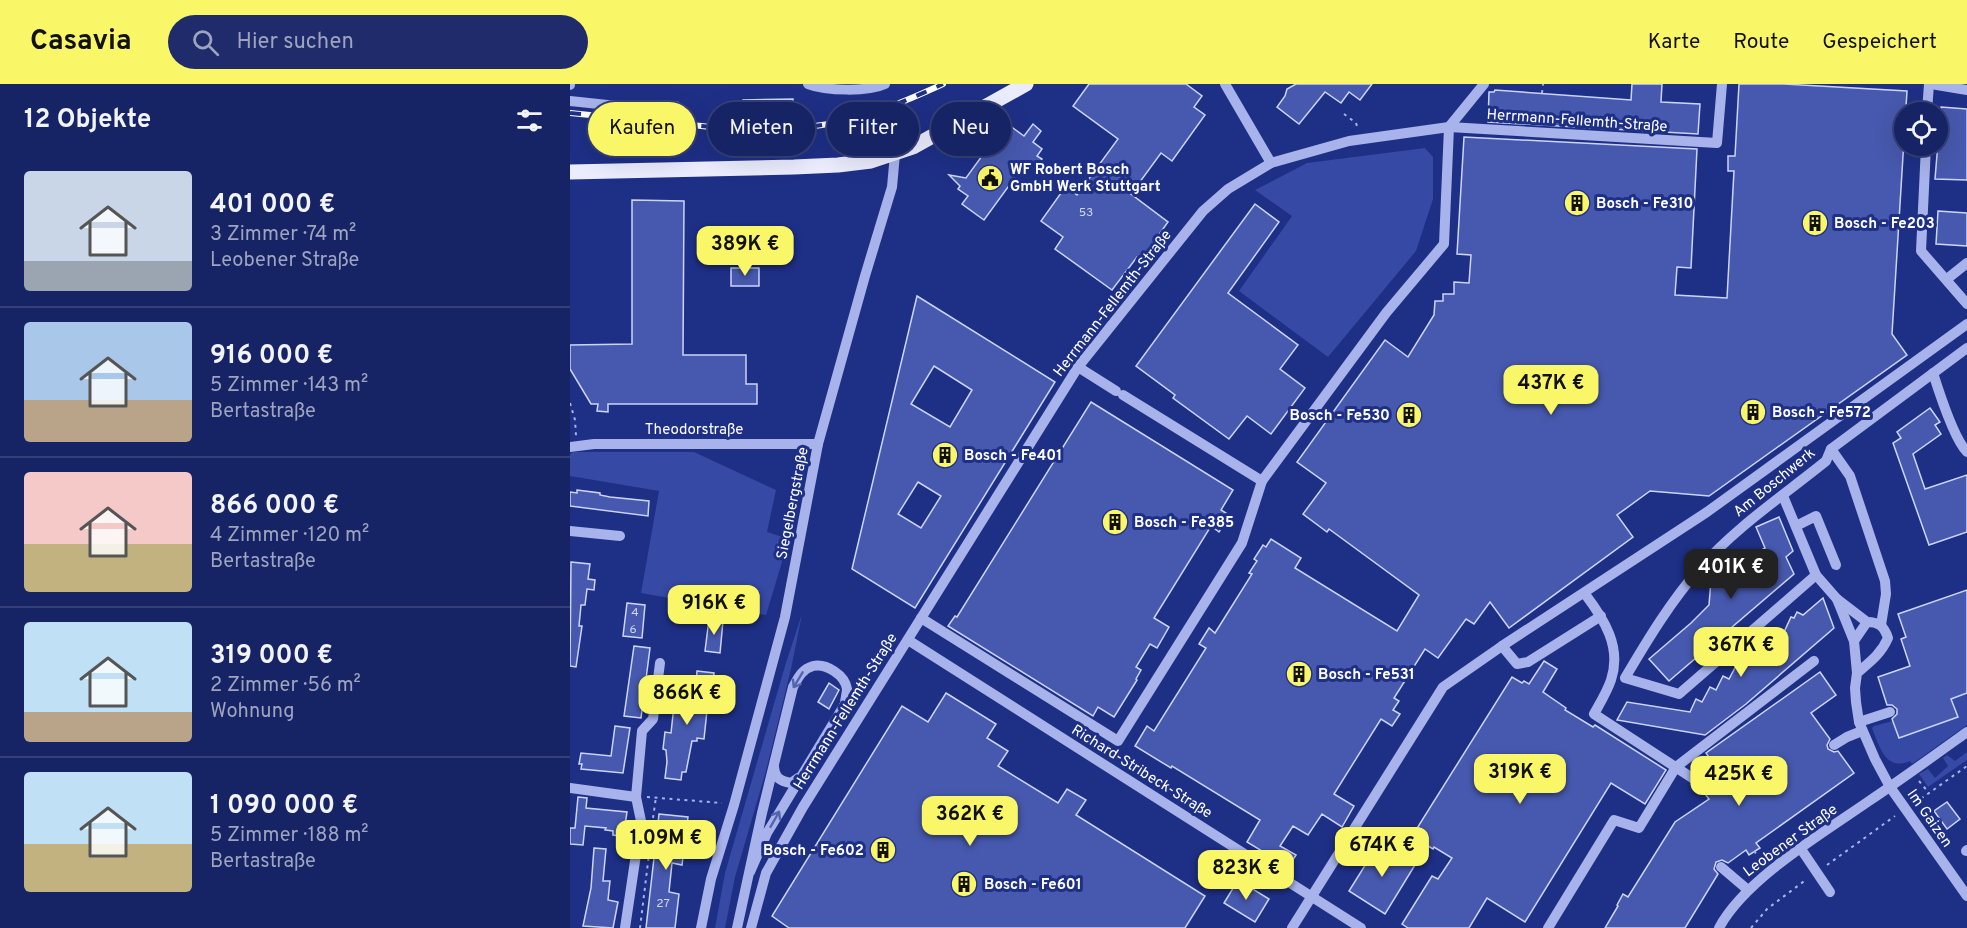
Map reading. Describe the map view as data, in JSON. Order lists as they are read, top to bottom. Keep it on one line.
{"streets":{"street":["Herrmann-Fellemth-Straße","Theodorstraße","Am Boschwerk","Siegelbergstraße","Richard-Stribeck-Straße","Im Gaizen","Leobener Straße"]},"crossings":[["Herrmann-Fellemth-Straße","Richard-Stribeck-Straße"],["Theodorstraße","Siegelbergstraße"],["Im Gaizen","Leobener Straße"]],"places":{"public building":["WF Robert Bosch GmbH Werk Stuttgart"],"building":["Bosch - Fe310","Bosch - Fe203","Bosch - Fe572","Bosch - Fe530","Bosch - Fe401","Bosch - Fe385","Bosch - Fe531","Bosch - Fe602","Bosch - Fe601"]},"house_numbers":["53","4","6","27"],"page":{"header":"Casavia","search":"Hier suchen","nav":["Karte","Route","Gespeichert"],"heading":"12 Objekte","chip":["Kaufen","Mieten","Filter","Neu"],"list":[{"name":"401 000 €","note":"3 Zimmer · 74 m² · Leobener Straße"},{"name":"916 000 €","note":"5 Zimmer · 143 m² · Bertastraße"},{"name":"866 000 €","note":"4 Zimmer · 120 m² · Bertastraße"},{"name":"319 000 €","note":"2 Zimmer · 56 m² · Wohnung"},{"name":"1 090 000 €","note":"5 Zimmer · 188 m² · Bertastraße"}],"price":["389K €","437K €","401K €","916K €","367K €","866K €","319K €","425K €","362K €","1.09M €","674K €","823K €"]}}
